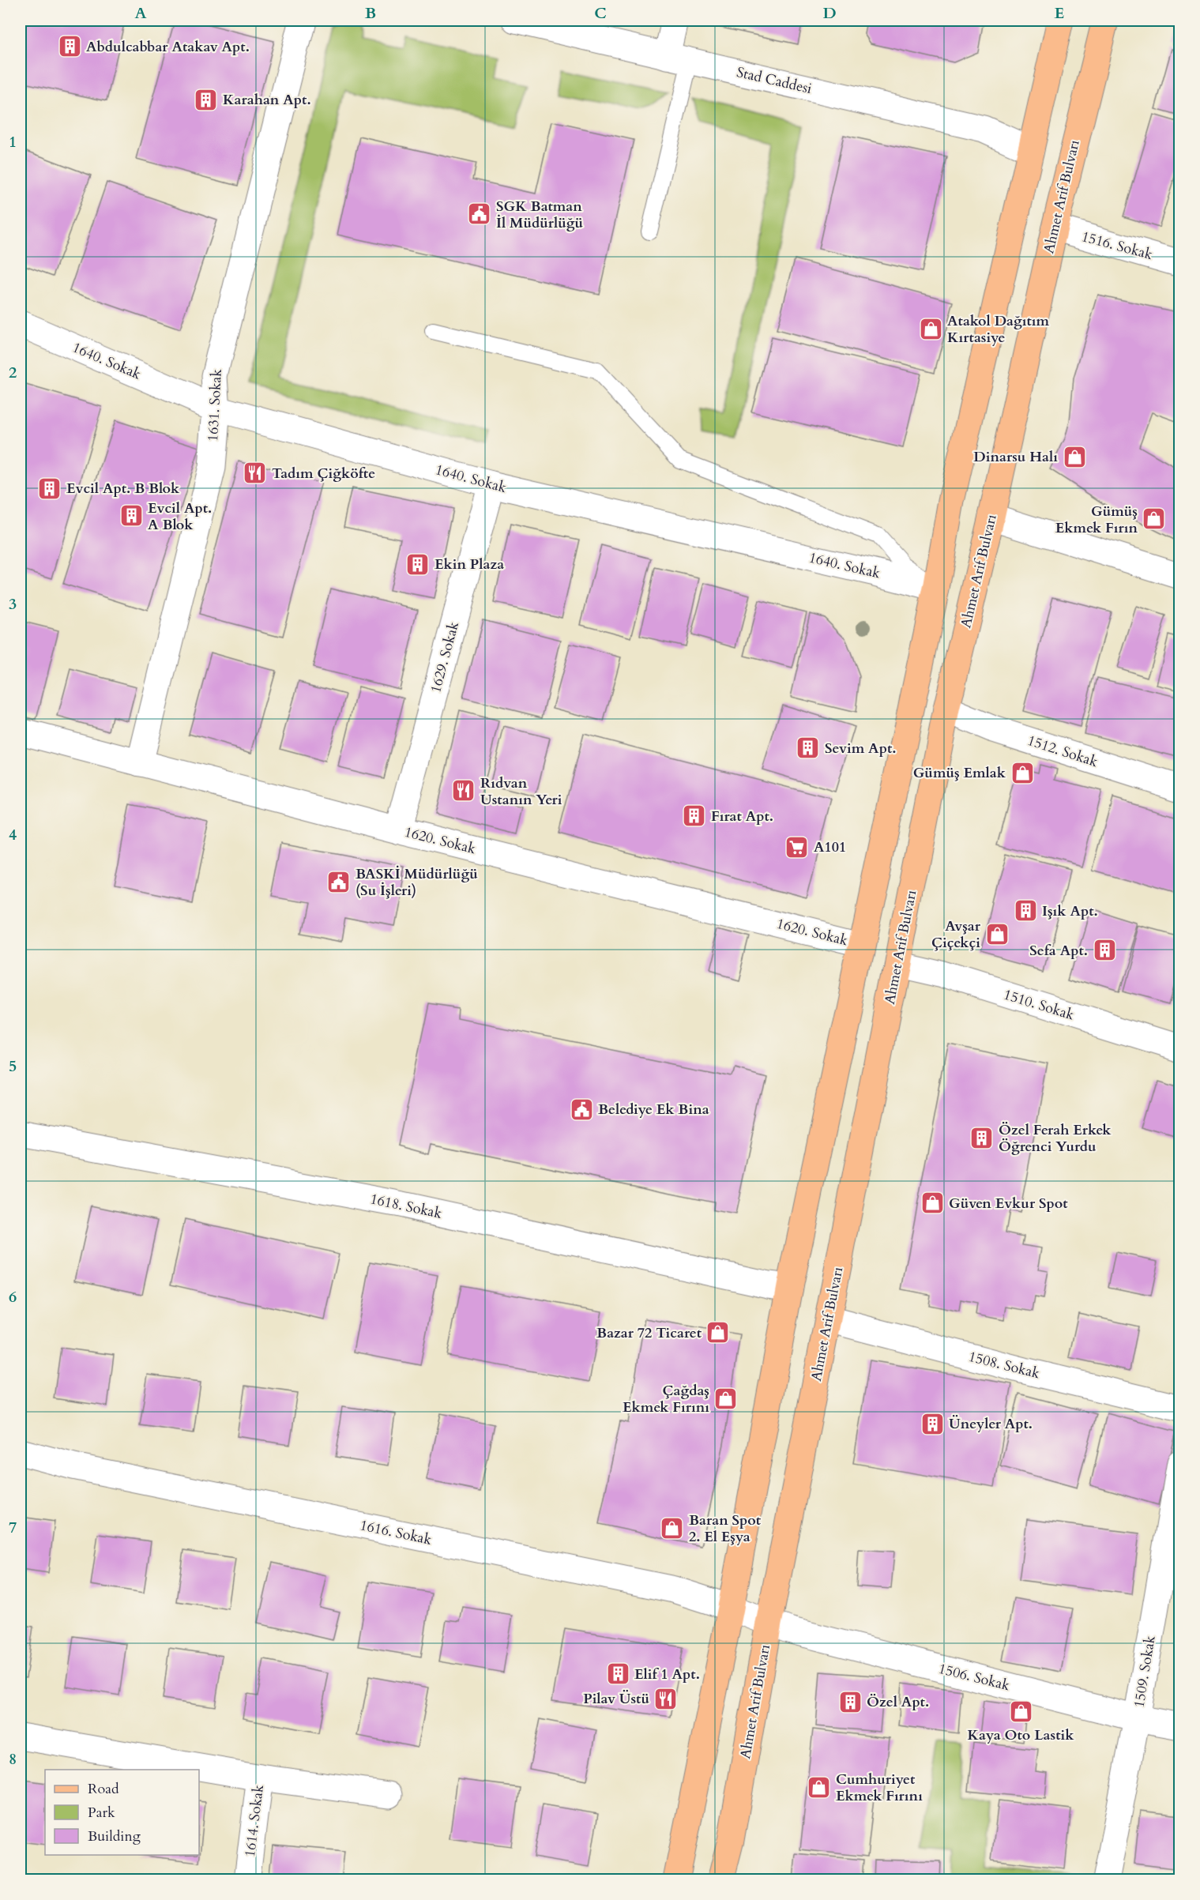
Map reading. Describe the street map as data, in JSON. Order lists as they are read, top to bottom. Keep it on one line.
{"streets":{"main road":["Ahmet Arif Bulvarı"],"street":["Stad Caddesi","1516. Sokak","1640. Sokak","1631. Sokak","1629. Sokak","1512. Sokak","1620. Sokak","1510. Sokak","1618. Sokak","1508. Sokak","1616. Sokak","1509. Sokak","1506. Sokak","1614. Sokak"]},"crossings":[["Ahmet Arif Bulvarı","1516. Sokak"],["Ahmet Arif Bulvarı","1512. Sokak"],["Ahmet Arif Bulvarı","1510. Sokak"],["Ahmet Arif Bulvarı","1508. Sokak"],["Ahmet Arif Bulvarı","1616. Sokak"],["Ahmet Arif Bulvarı","1506. Sokak"],["1640. Sokak","1631. Sokak"],["1640. Sokak","1629. Sokak"],["1631. Sokak","1620. Sokak"],["1629. Sokak","1620. Sokak"],["1616. Sokak","1506. Sokak"],["1509. Sokak","1506. Sokak"]],"places":{"building":["Abdulcabbar Atakav Apt.","Karahan Apt.","Evcil Apt. B Blok","Evcil Apt. A Blok","Ekin Plaza","Sevim Apt.","Fırat Apt.","Işık Apt.","Sefa Apt.","Özel Ferah Erkek Öğrenci Yurdu","Üneyler Apt.","Elif 1 Apt.","Özel Apt."],"public building":["SGK Batman İl Müdürlüğü","BASKİ Müdürlüğü (Su İşleri)","Belediye Ek Bina"],"shop":["Atakol Dağıtım Kırtasiye","Dinarsu Halı","Gümüş Ekmek Fırın","Gümüş Emlak","Avşar Çiçekçi","Güven Evkur Spot","Bazar 72 Ticaret","Çağdaş Ekmek Fırını","Baran Spot 2. El Eşya","Kaya Oto Lastik","Cumhuriyet Ekmek Fırını"],"restaurant":["Tadım Çiğköfte","Rıdvan Ustanın Yeri","Pilav Üstü"],"supermarket":["A101"]},"legend":["Road","Park","Building"],"grid":{"columns":["A","B","C","D","E"],"rows":["1","2","3","4","5","6","7","8"]}}
